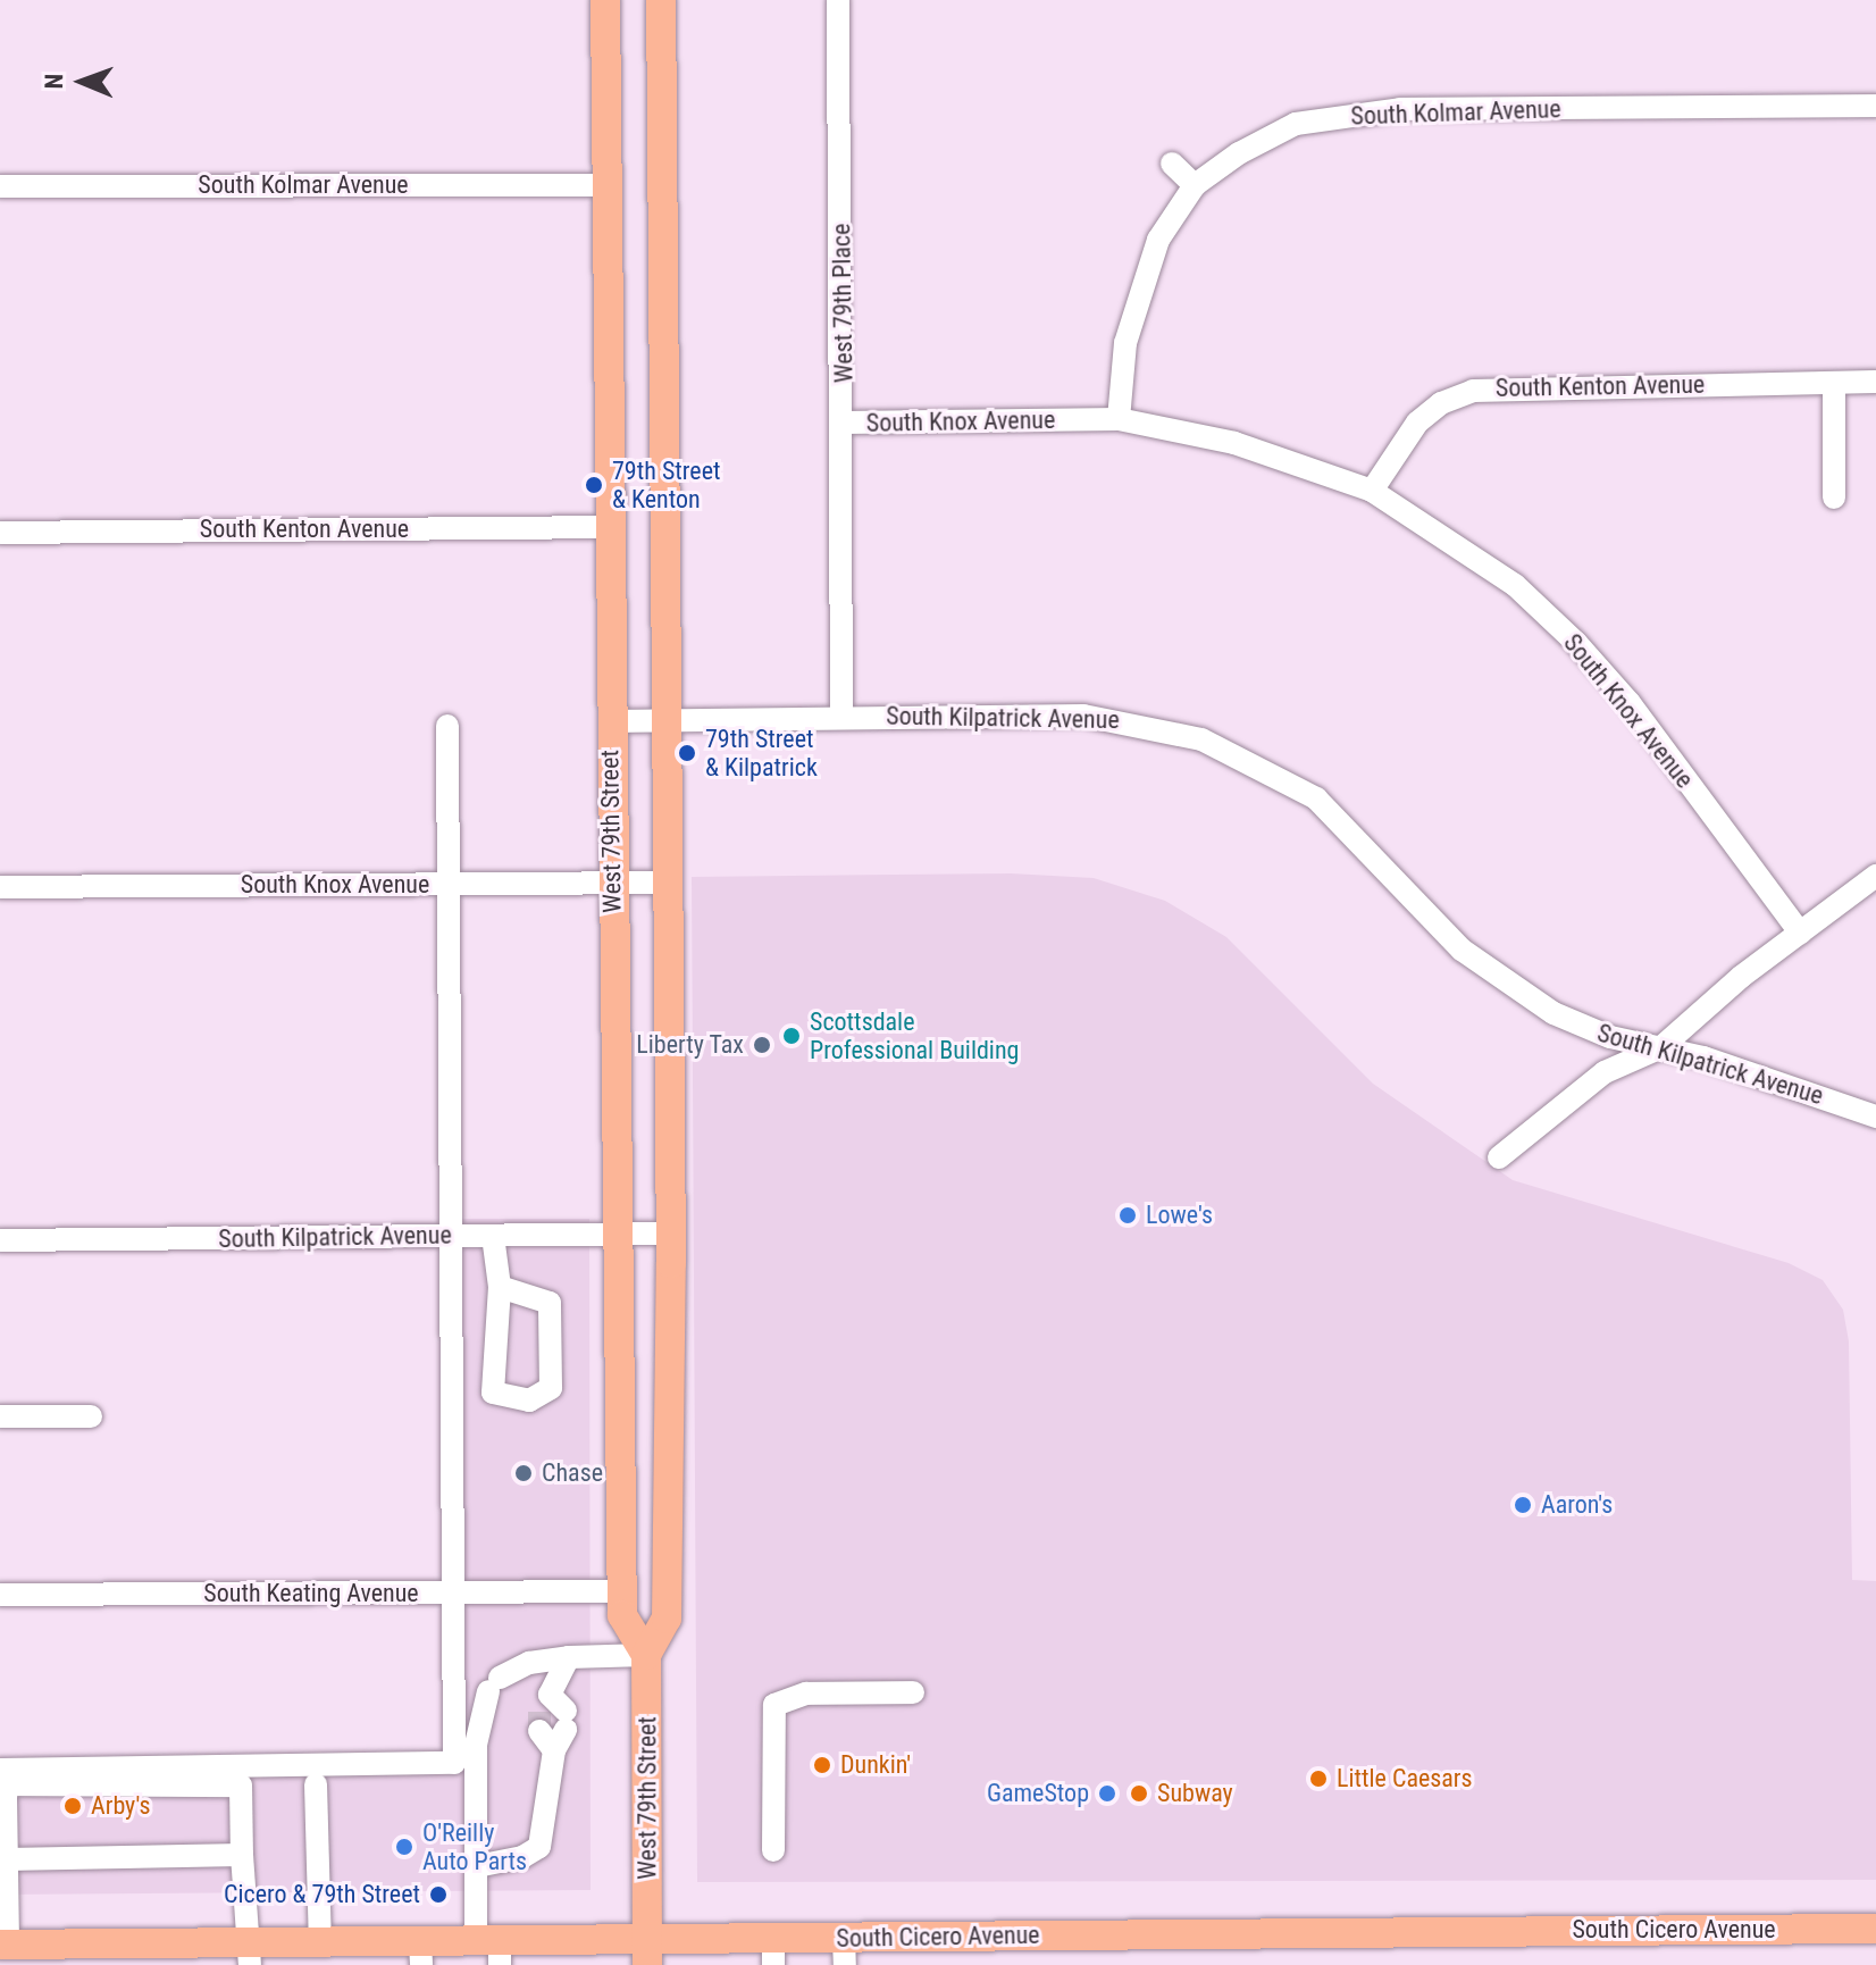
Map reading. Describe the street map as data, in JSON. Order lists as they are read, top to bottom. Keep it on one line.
{"streets":{"main road":["West 79th Street","South Cicero Avenue"],"street":["South Kolmar Avenue","West 79th Place","South Kenton Avenue","South Knox Avenue","South Kilpatrick Avenue","South Keating Avenue"]},"crossings":[["South Kolmar Avenue","South Knox Avenue"],["South Kolmar Avenue","West 79th Street"],["West 79th Place","South Knox Avenue"],["West 79th Place","South Kilpatrick Avenue"],["South Kenton Avenue","South Knox Avenue"],["South Kenton Avenue","West 79th Street"],["South Knox Avenue","West 79th Street"],["South Kilpatrick Avenue","West 79th Street"],["West 79th Street","South Keating Avenue"],["West 79th Street","South Cicero Avenue"]],"places":["79th Street & Kenton","79th Street & Kilpatrick","Scottsdale Professional Building","Liberty Tax","Lowe's","Chase","Aaron's","Dunkin'","Little Caesars","GameStop","Subway","Arby's","O'Reilly Auto Parts","Cicero & 79th Street"],"north":"left"}
